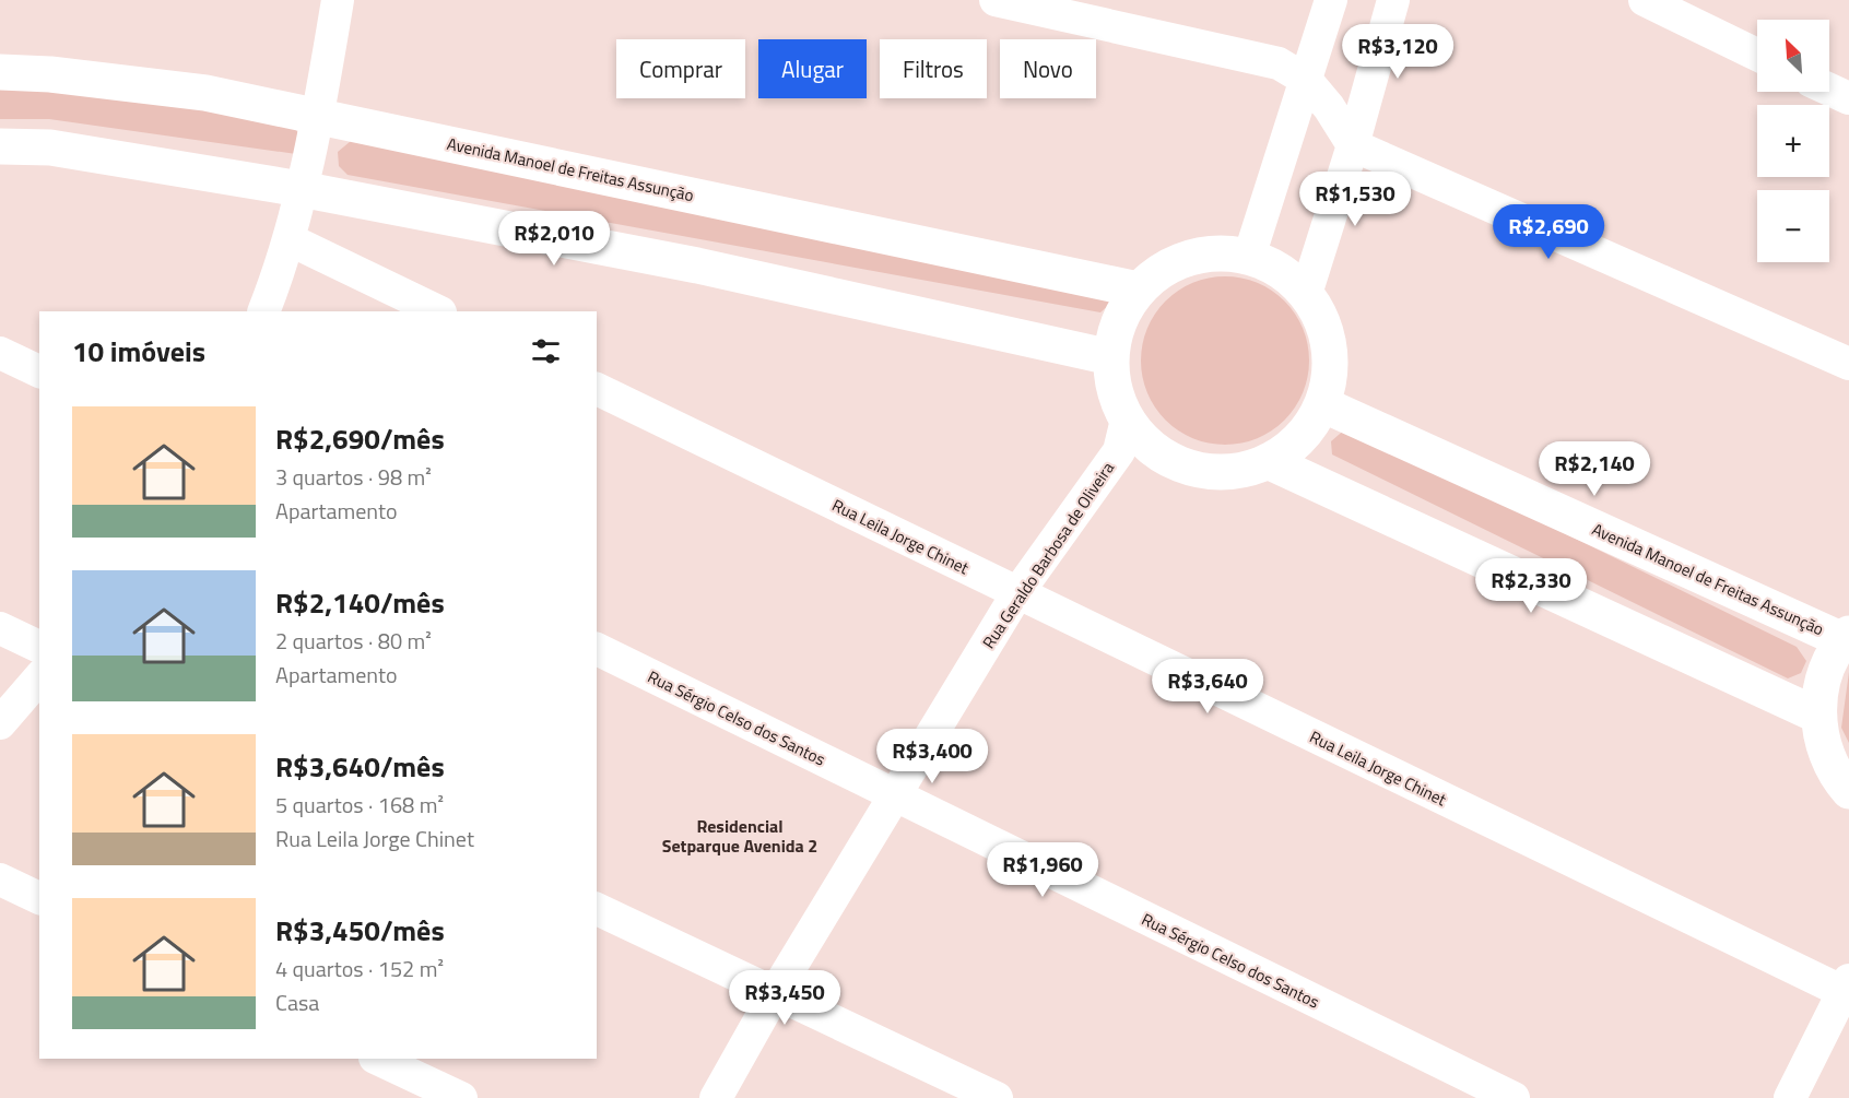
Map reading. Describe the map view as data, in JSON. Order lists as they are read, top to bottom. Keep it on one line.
{"streets":{"street":["Avenida Manoel de Freitas Assunção","Rua Leila Jorge Chinet","Rua Geraldo Barbosa de Oliveira","Rua Sérgio Celso dos Santos"]},"crossings":[["Avenida Manoel de Freitas Assunção","Rua Geraldo Barbosa de Oliveira"],["Rua Leila Jorge Chinet","Rua Geraldo Barbosa de Oliveira"],["Rua Geraldo Barbosa de Oliveira","Rua Sérgio Celso dos Santos"]],"districts":["Residencial Setparque Avenida 2"],"north":"top left","page":{"map_buttons":["+","−"],"price":["R$3,120","R$1,530","R$2,690","R$2,010","R$2,140","R$2,330","R$3,640","R$3,400","R$1,960","R$3,450"],"chip":["Comprar","Alugar","Filtros","Novo"],"heading":"10 imóveis","list":[{"name":"R$2,690/mês","note":"3 quartos · 98 m² · Apartamento"},{"name":"R$2,140/mês","note":"2 quartos · 80 m² · Apartamento"},{"name":"R$3,640/mês","note":"5 quartos · 168 m² · Rua Leila Jorge Chinet"},{"name":"R$3,450/mês","note":"4 quartos · 152 m² · Casa"}]}}
